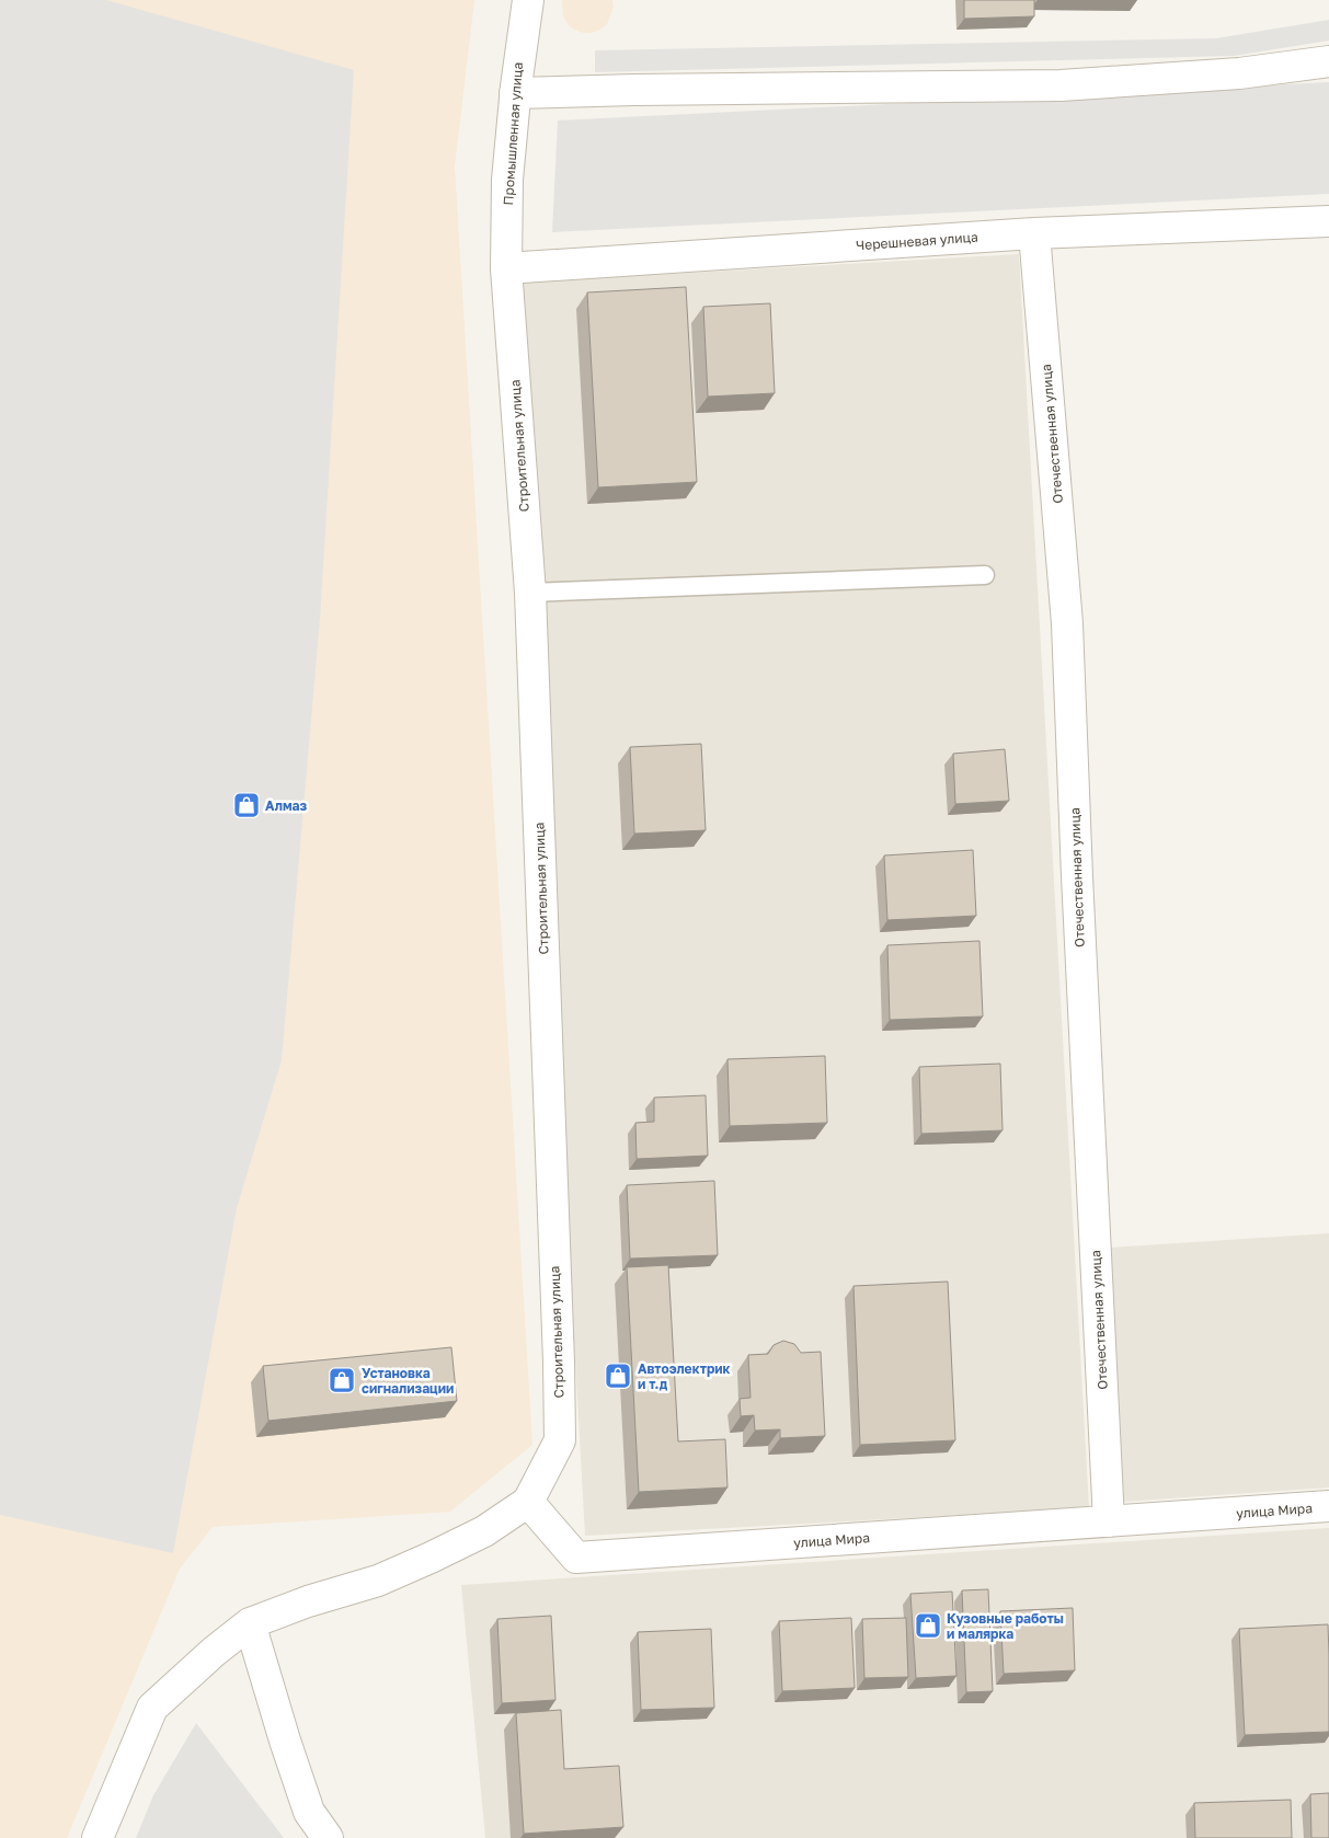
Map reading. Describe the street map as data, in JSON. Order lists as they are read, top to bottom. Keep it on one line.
{"streets":{"street":["Промышленная улица","Черешневая улица","Отечественная улица","Строительная улица","улица Мира"]},"crossings":[["Промышленная улица","Черешневая улица"],["Промышленная улица","Строительная улица"],["Черешневая улица","Отечественная улица"],["Черешневая улица","Строительная улица"],["Отечественная улица","улица Мира"],["Строительная улица","улица Мира"]],"places":{"shop":["Алмаз","Автоэлектрик и т.д","Установка сигнализации","Кузовные работы и малярка"]}}
